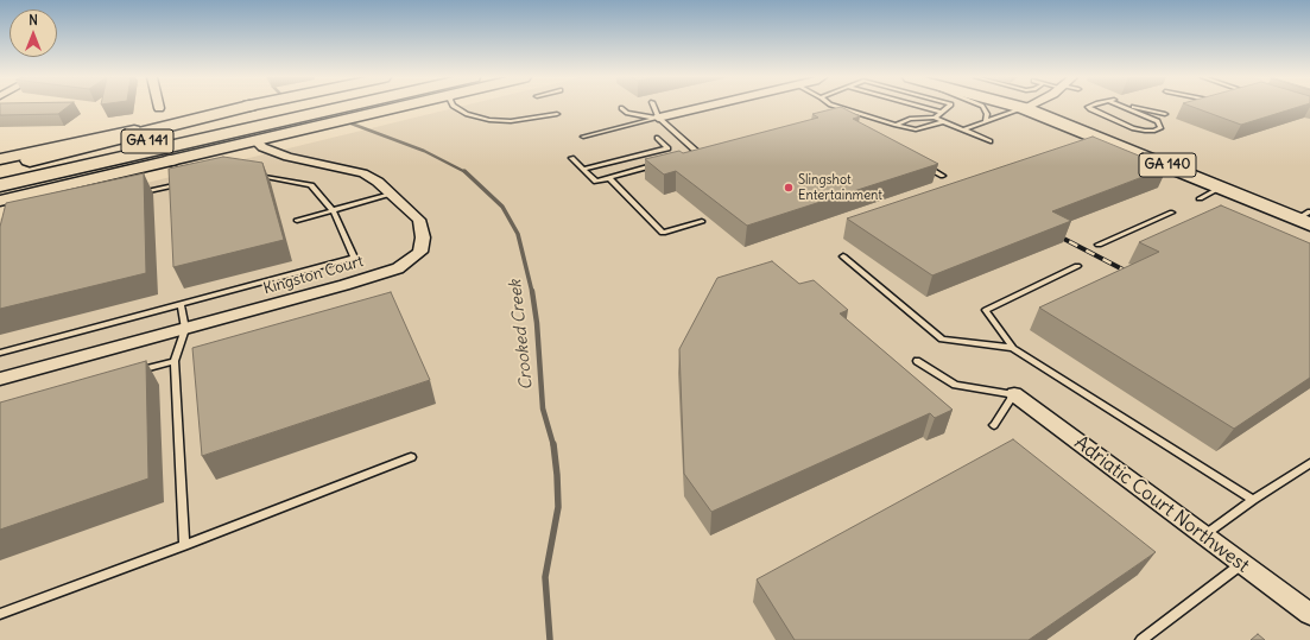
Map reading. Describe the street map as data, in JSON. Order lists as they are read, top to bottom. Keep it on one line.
{"streets":{"highway":["GA 141"],"main road":["GA 140"],"street":["Kingston Court","Adriatic Court Northwest"]},"water":["Crooked Creek"],"places":["Slingshot Entertainment"],"north":"top"}
